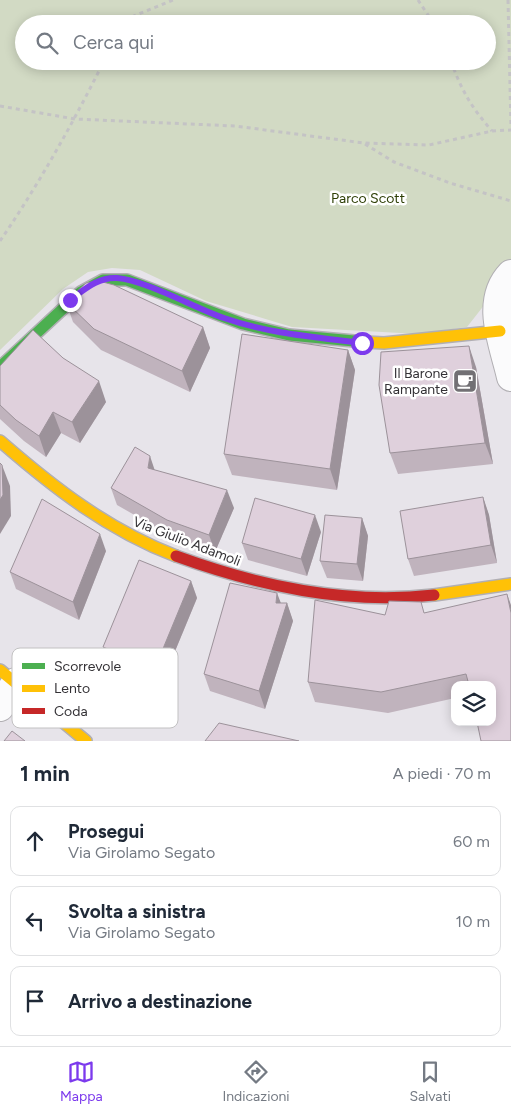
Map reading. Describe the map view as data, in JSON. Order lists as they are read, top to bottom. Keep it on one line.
{"streets":{"street":["Via Giulio Adamoli"]},"parks":["Parco Scott"],"places":{"cafe":["Il Barone Rampante"]},"legend":["Scorrevole","Lento","Coda"],"page":{"search":"Cerca qui","heading":["1 min","A piedi · 70 m"],"list":[["Prosegui","Via Girolamo Segato","60 m"],["Svolta a sinistra","Via Girolamo Segato","10 m"],"Arrivo a destinazione"],"nav":["Mappa","Indicazioni","Salvati"]}}
